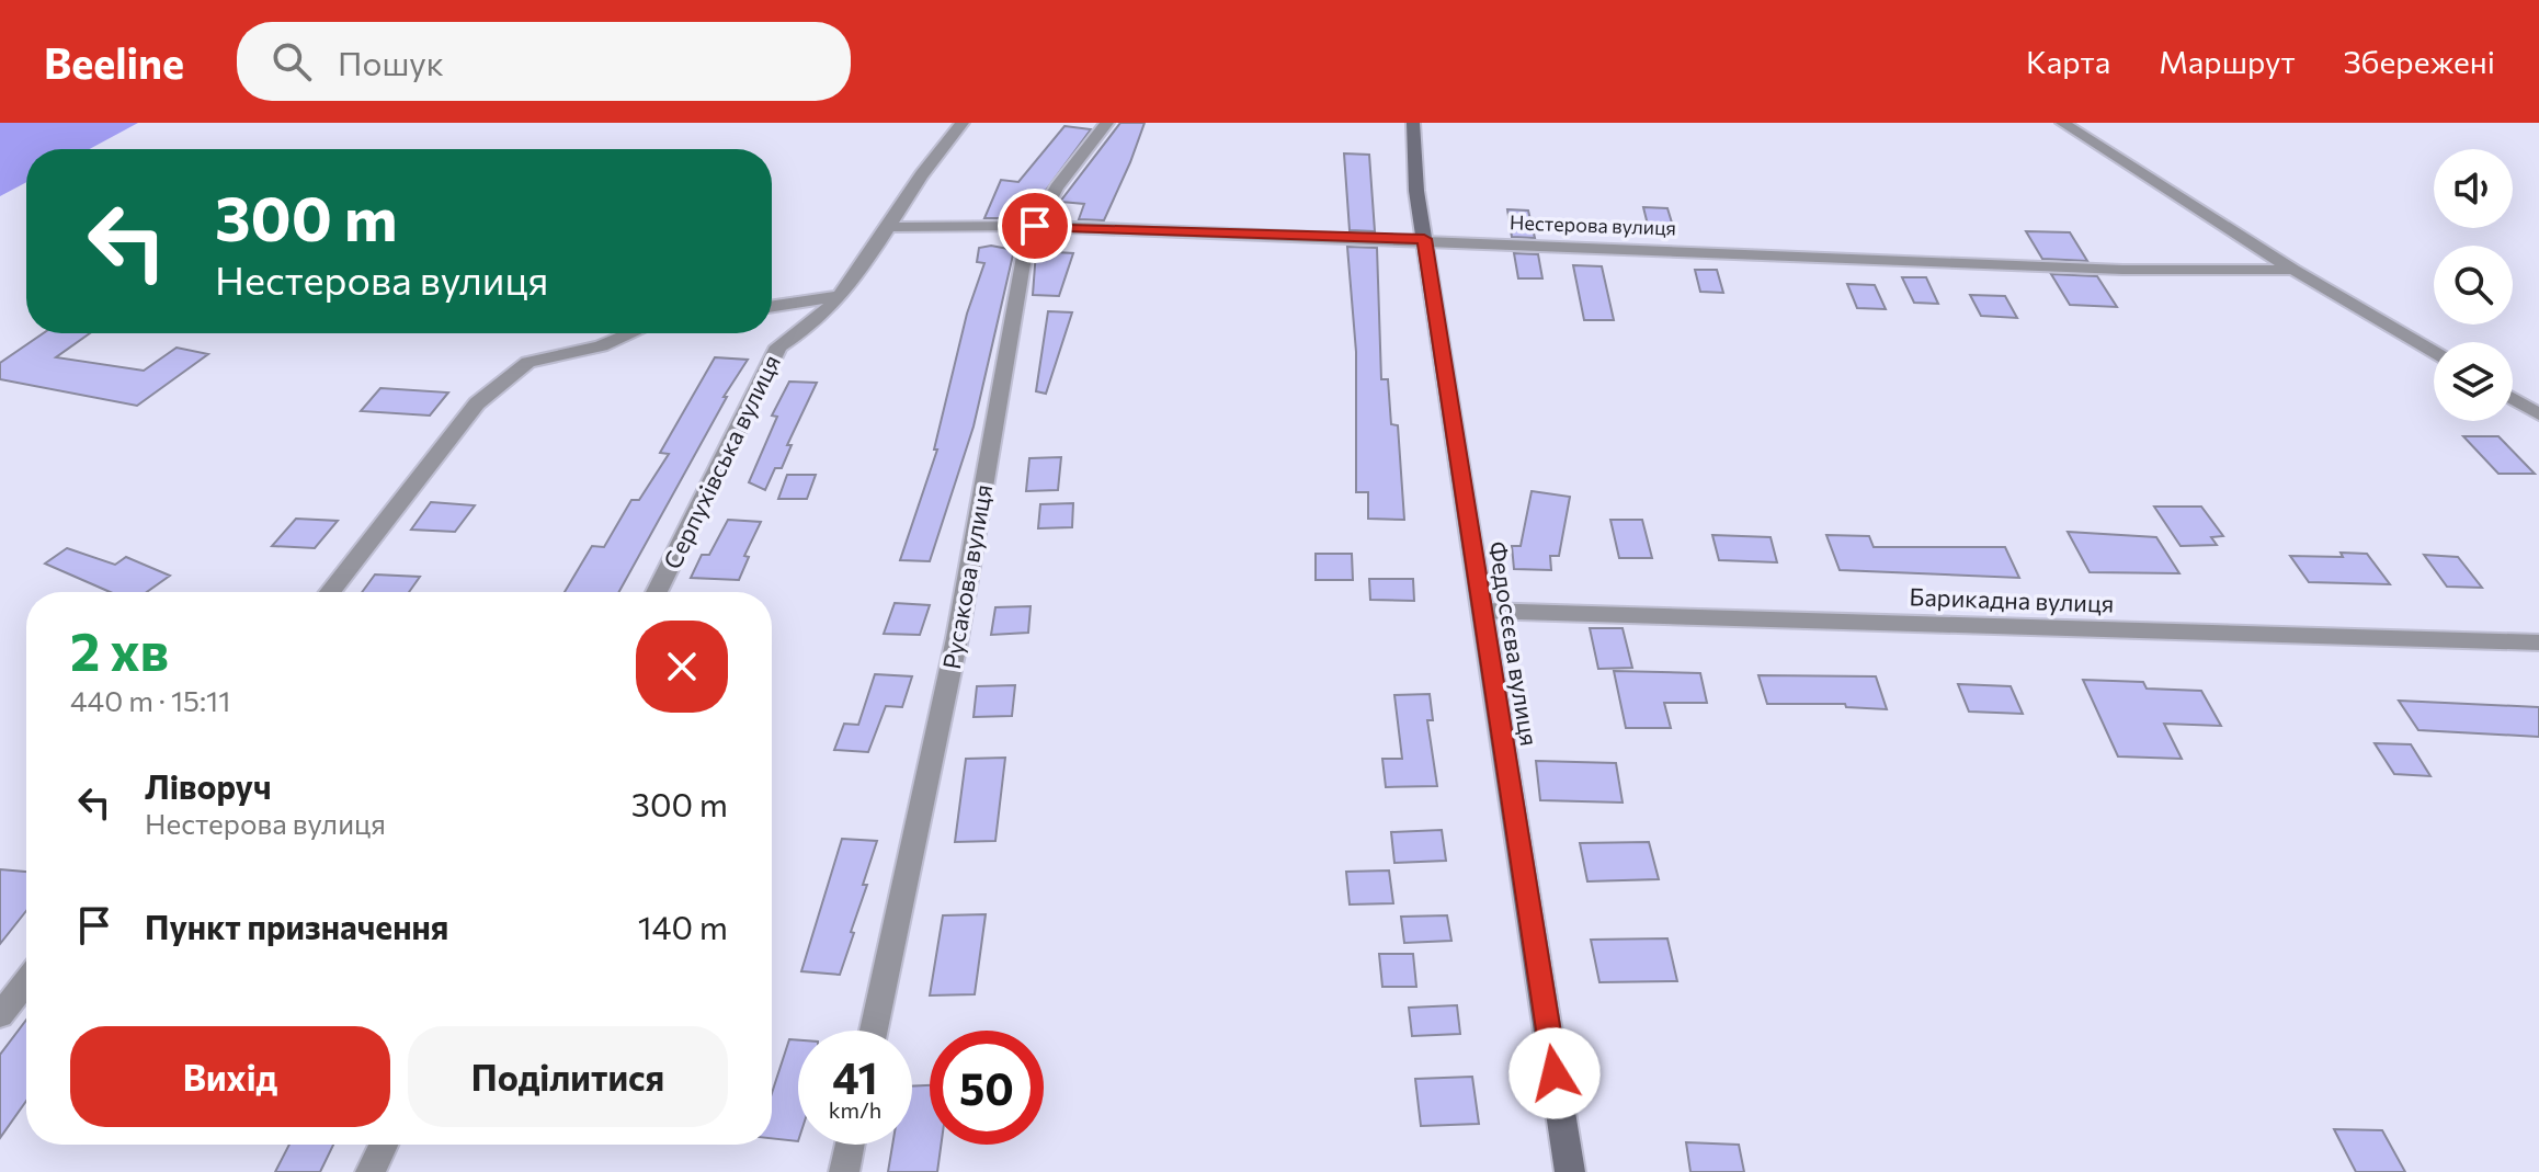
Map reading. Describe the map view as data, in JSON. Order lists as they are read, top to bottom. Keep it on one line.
{"streets":{"main road":["Федосєєва вулиця"],"street":["Нестерова вулиця","Серпухівська вулиця","Русакова вулиця","Барикадна вулиця"]},"crossings":[["Нестерова вулиця","Серпухівська вулиця"],["Нестерова вулиця","Русакова вулиця"],["Нестерова вулиця","Федосєєва вулиця"],["Барикадна вулиця","Федосєєва вулиця"]],"page":{"header":"Beeline","search":"Пошук","nav":["Карта","Маршрут","Збережені"],"turn":["300 m","Нестерова вулиця"],"heading":["2 хв","440 m · 15:11"],"list":[{"name":"Ліворуч","note":"Нестерова вулиця","value":"300 m"},{"name":"Пункт призначення","value":"140 m"}],"buttons":["Вихід","Поділитися"],"speed":"41 km/h","limit":"50"}}
